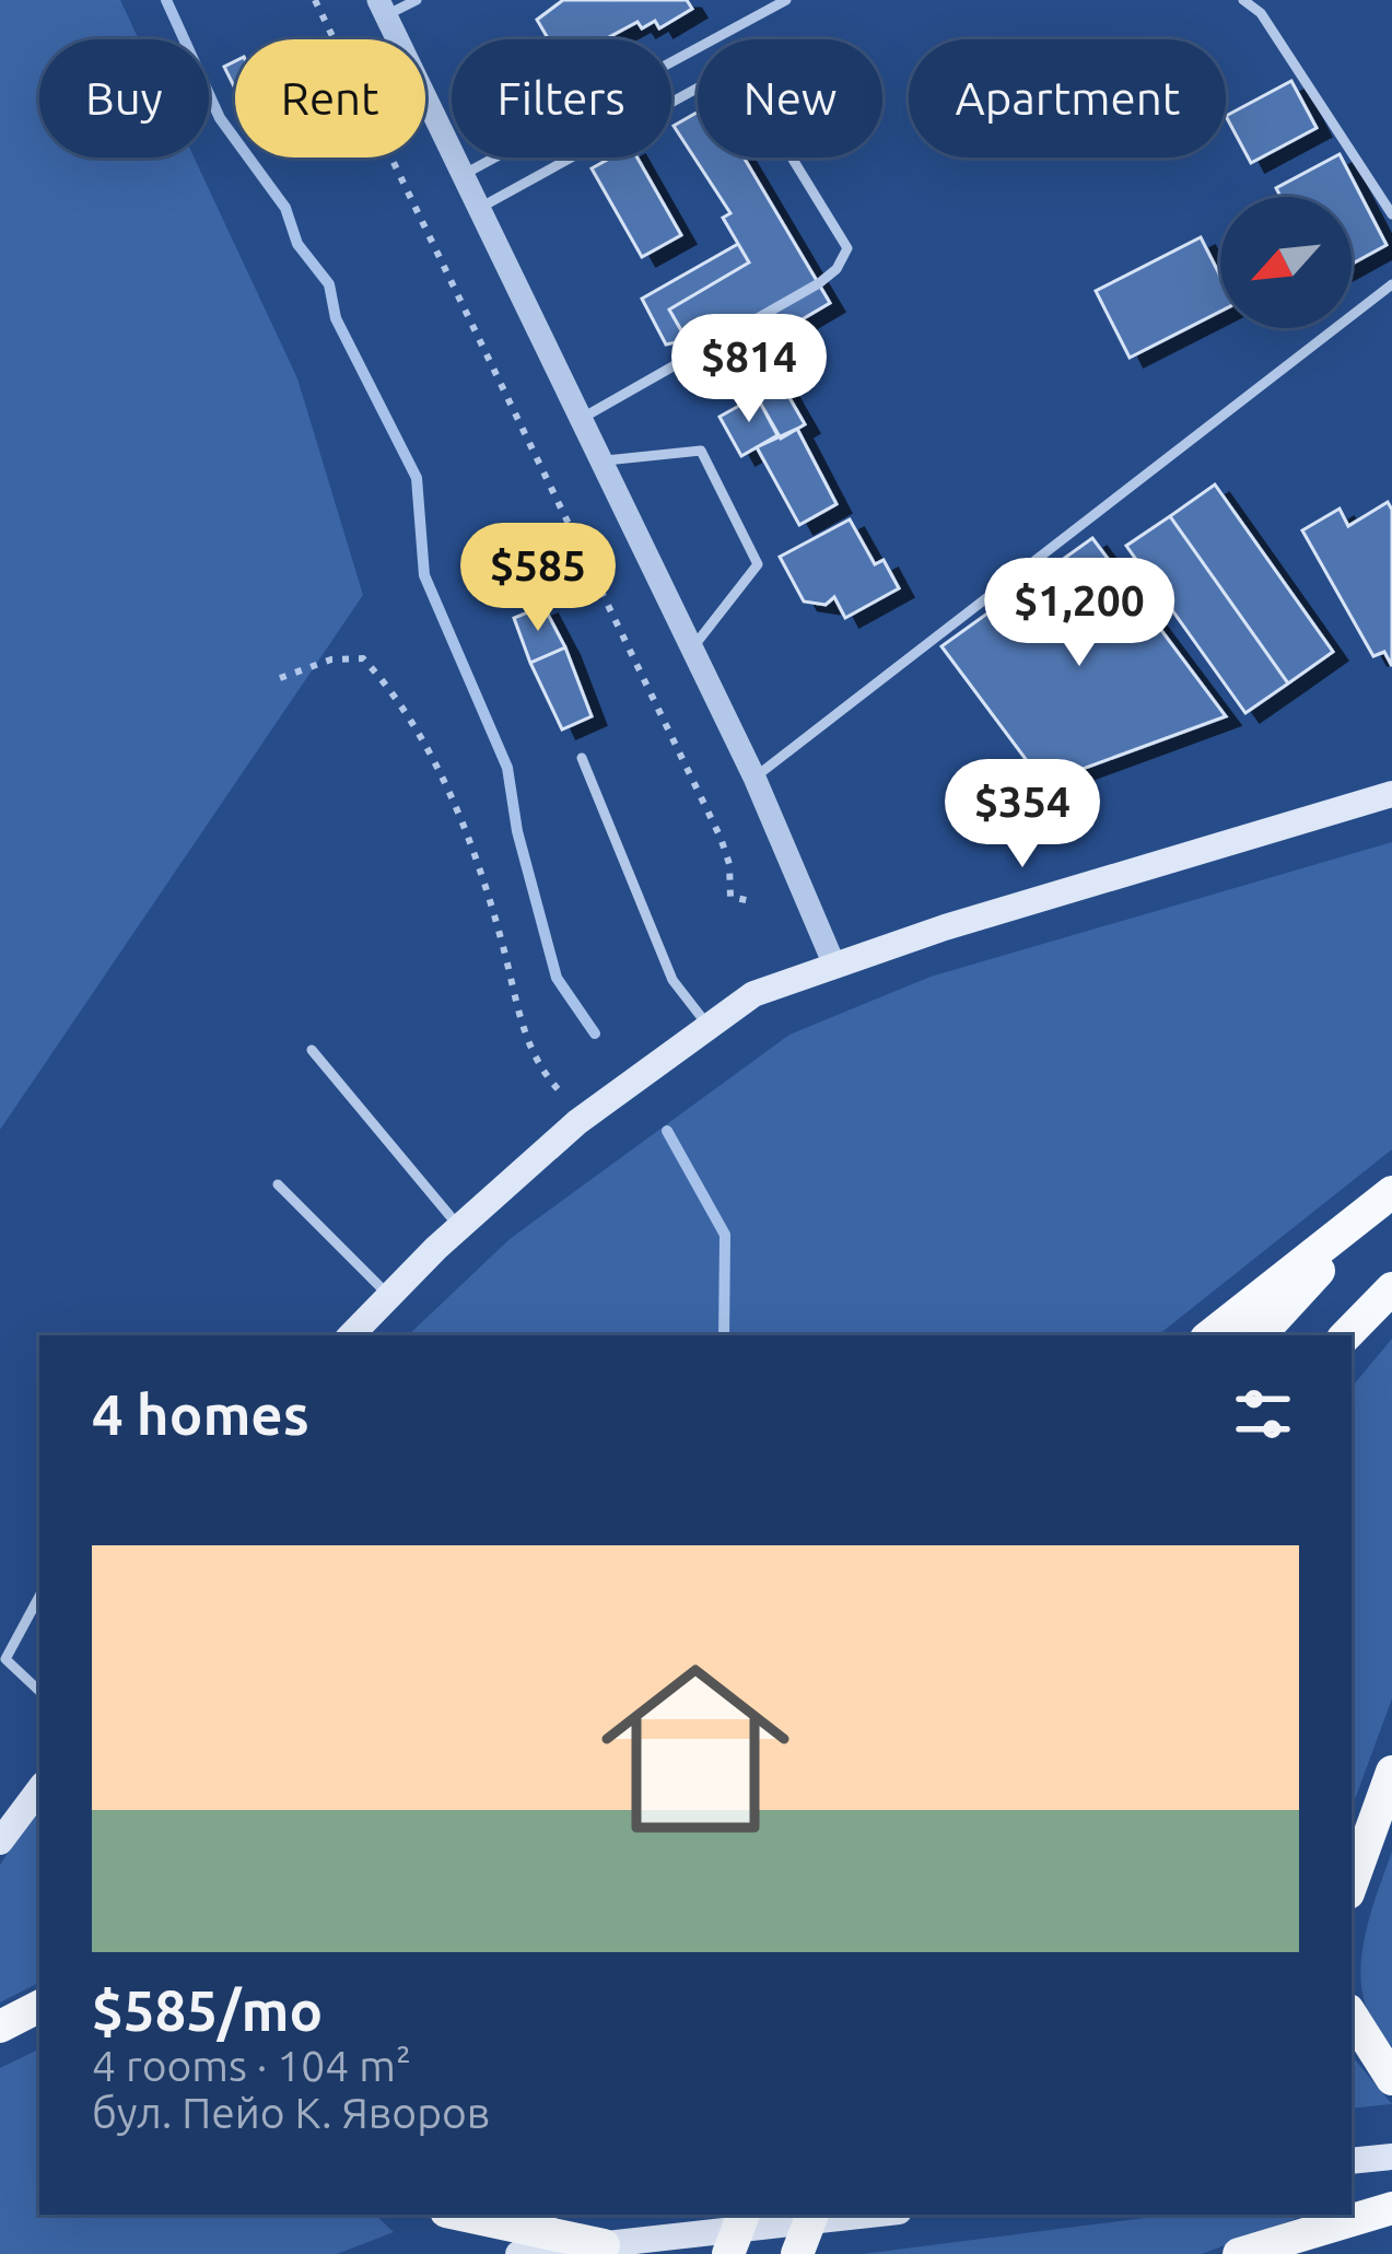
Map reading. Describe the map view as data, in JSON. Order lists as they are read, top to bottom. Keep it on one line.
{"north":"bottom left","page":{"chip":["Buy","Rent","Filters","New","Apartment"],"price":["$814","$585","$1,200","$354"],"heading":"4 homes","list":[{"name":"$585/mo","note":"4 rooms · 104 m² · бул. Пейо К. Яворов"}]}}
